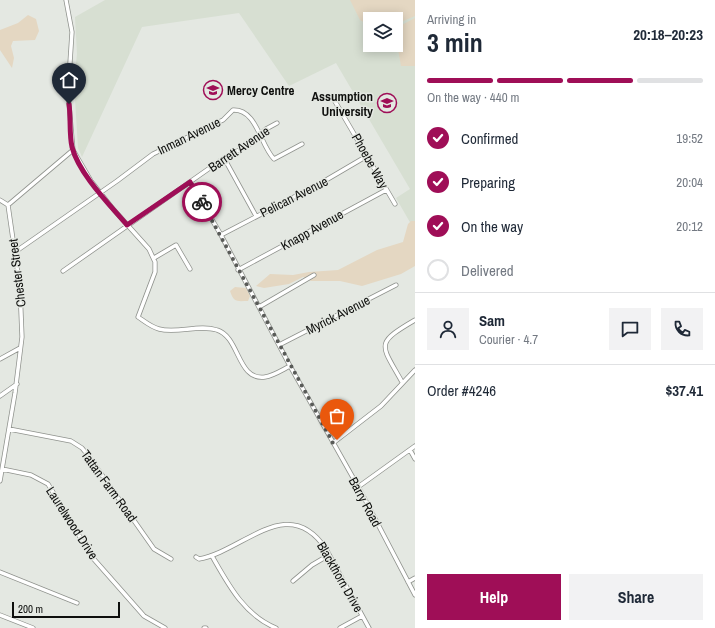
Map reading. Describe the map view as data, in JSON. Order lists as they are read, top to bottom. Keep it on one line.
{"streets":{"street":["Inman Avenue","Barrett Avenue","Phoebe Way","Pelican Avenue","Knapp Avenue","Chester Street","Myrick Avenue","Tattan Farm Road","Barry Road","Laurelwood Drive","Blackthorn Drive"]},"crossings":[["Inman Avenue","Barrett Avenue"],["Inman Avenue","Chester Street"],["Barrett Avenue","Barry Road"],["Phoebe Way","Pelican Avenue"],["Phoebe Way","Knapp Avenue"],["Pelican Avenue","Barry Road"],["Knapp Avenue","Barry Road"],["Chester Street","Tattan Farm Road"],["Chester Street","Laurelwood Drive"],["Myrick Avenue","Barry Road"]],"places":{"school or university":["Mercy Centre","Assumption University"]},"scale_bar":"200 m","page":{"heading":["3 min","Arriving in","20:18–20:23"],"panel":["Sam","Courier · 4.7","Order #4246","$37.41"],"bar":"On the way · 440 m","list":[["Confirmed","19:52"],["Preparing","20:04"],["On the way","20:12"],"Delivered"],"buttons":["Help","Share"],"scale":"200 m"}}
